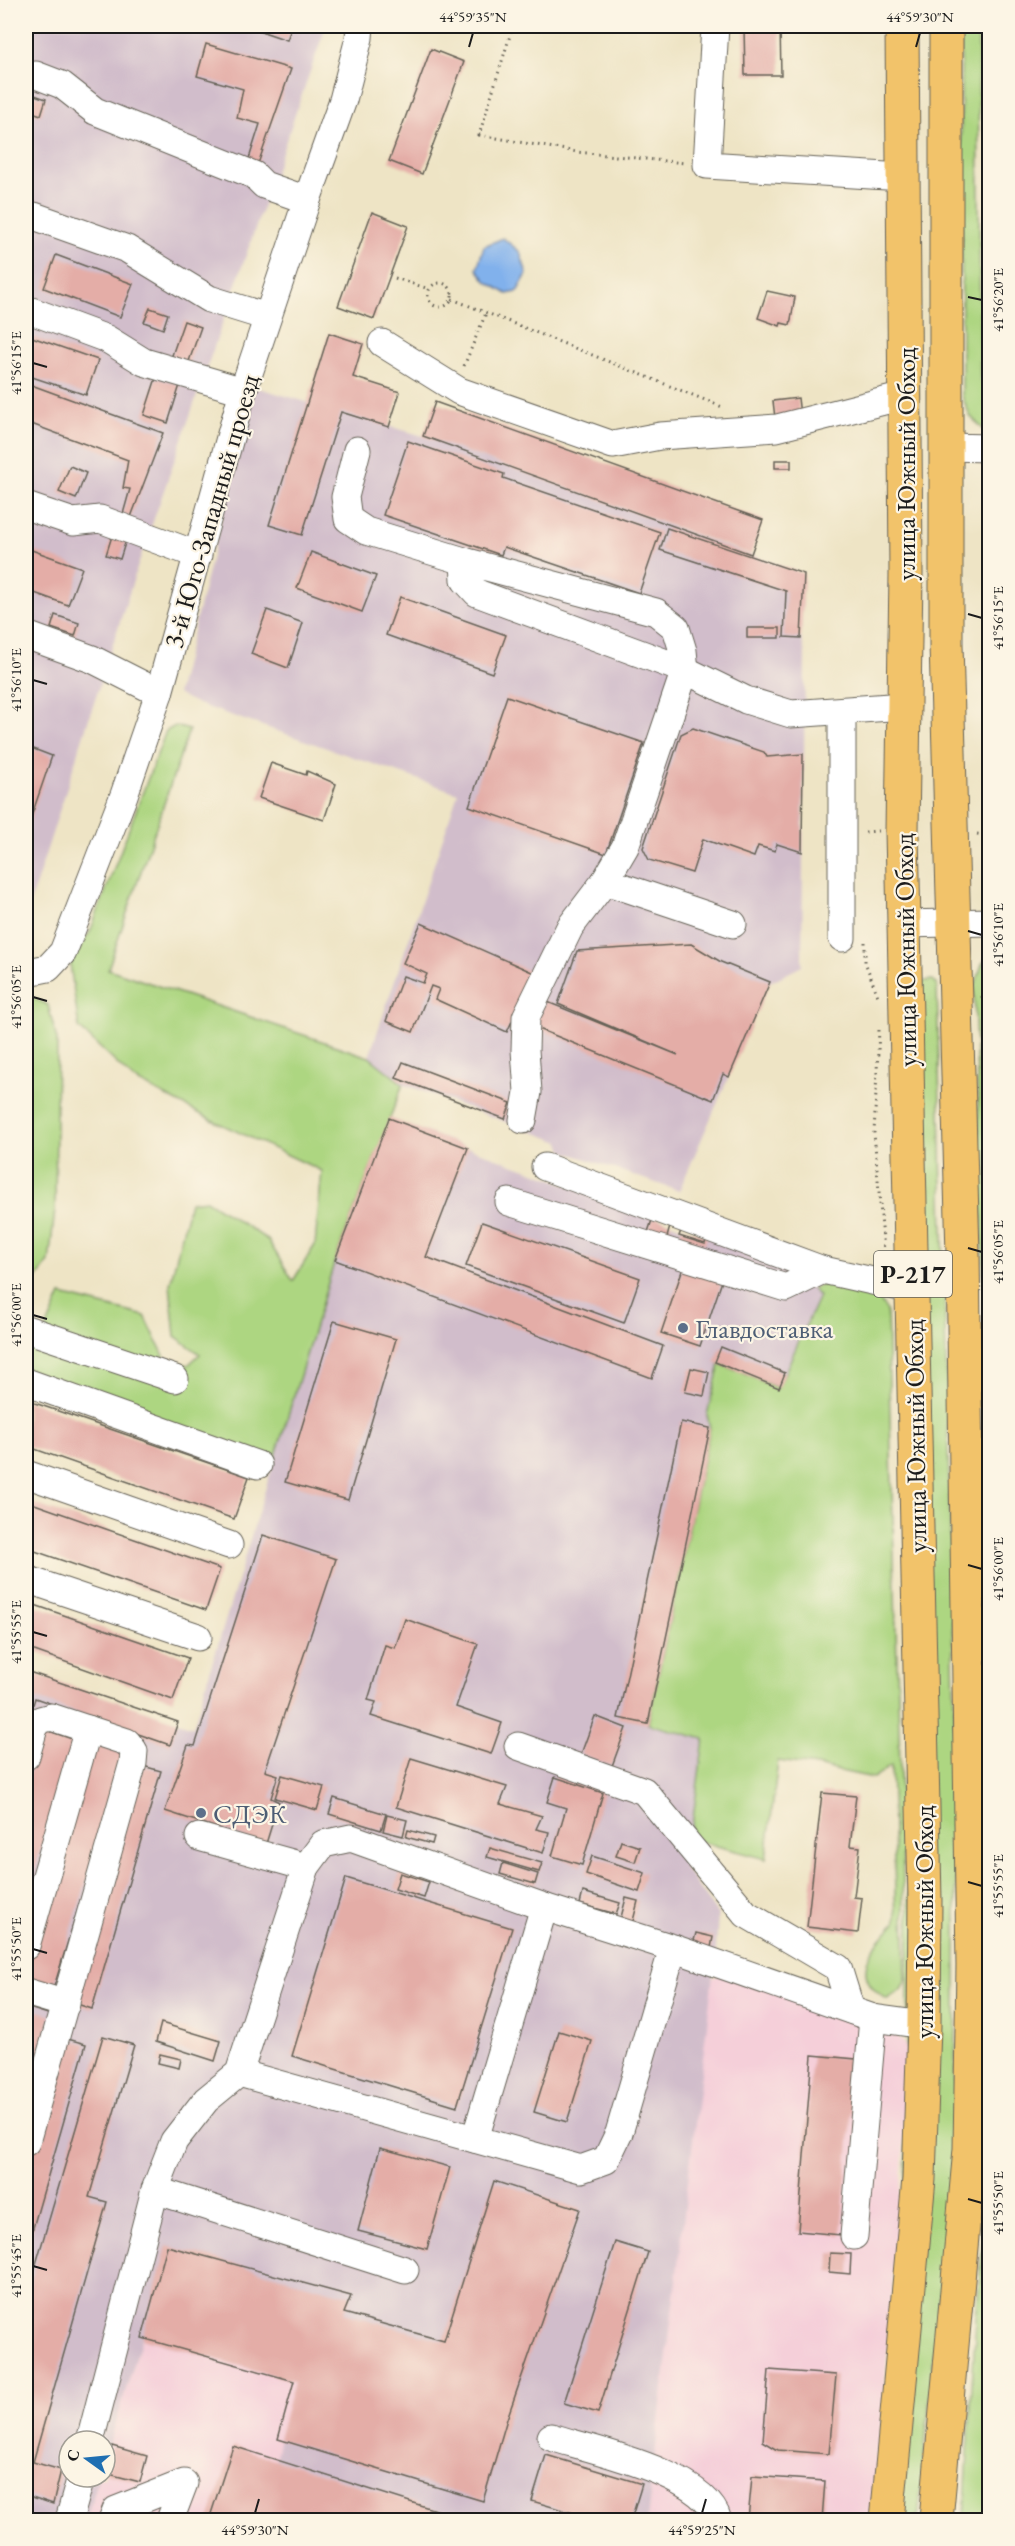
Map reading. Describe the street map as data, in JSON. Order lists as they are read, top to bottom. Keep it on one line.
{"streets":{"main road":["улица Южный Обход","Р-217"],"street":["3-й Юго-Западный проезд"]},"places":["Главдоставка","СДЭК"],"north":"left","coordinates":["44°59'35\"N","44°59'30\"N","41°56'20\"E","41°56'15\"E","41°56'10\"E","41°56'05\"E","41°56'00\"E","41°55'55\"E","41°55'50\"E","41°55'45\"E","44°59'25\"N"]}
